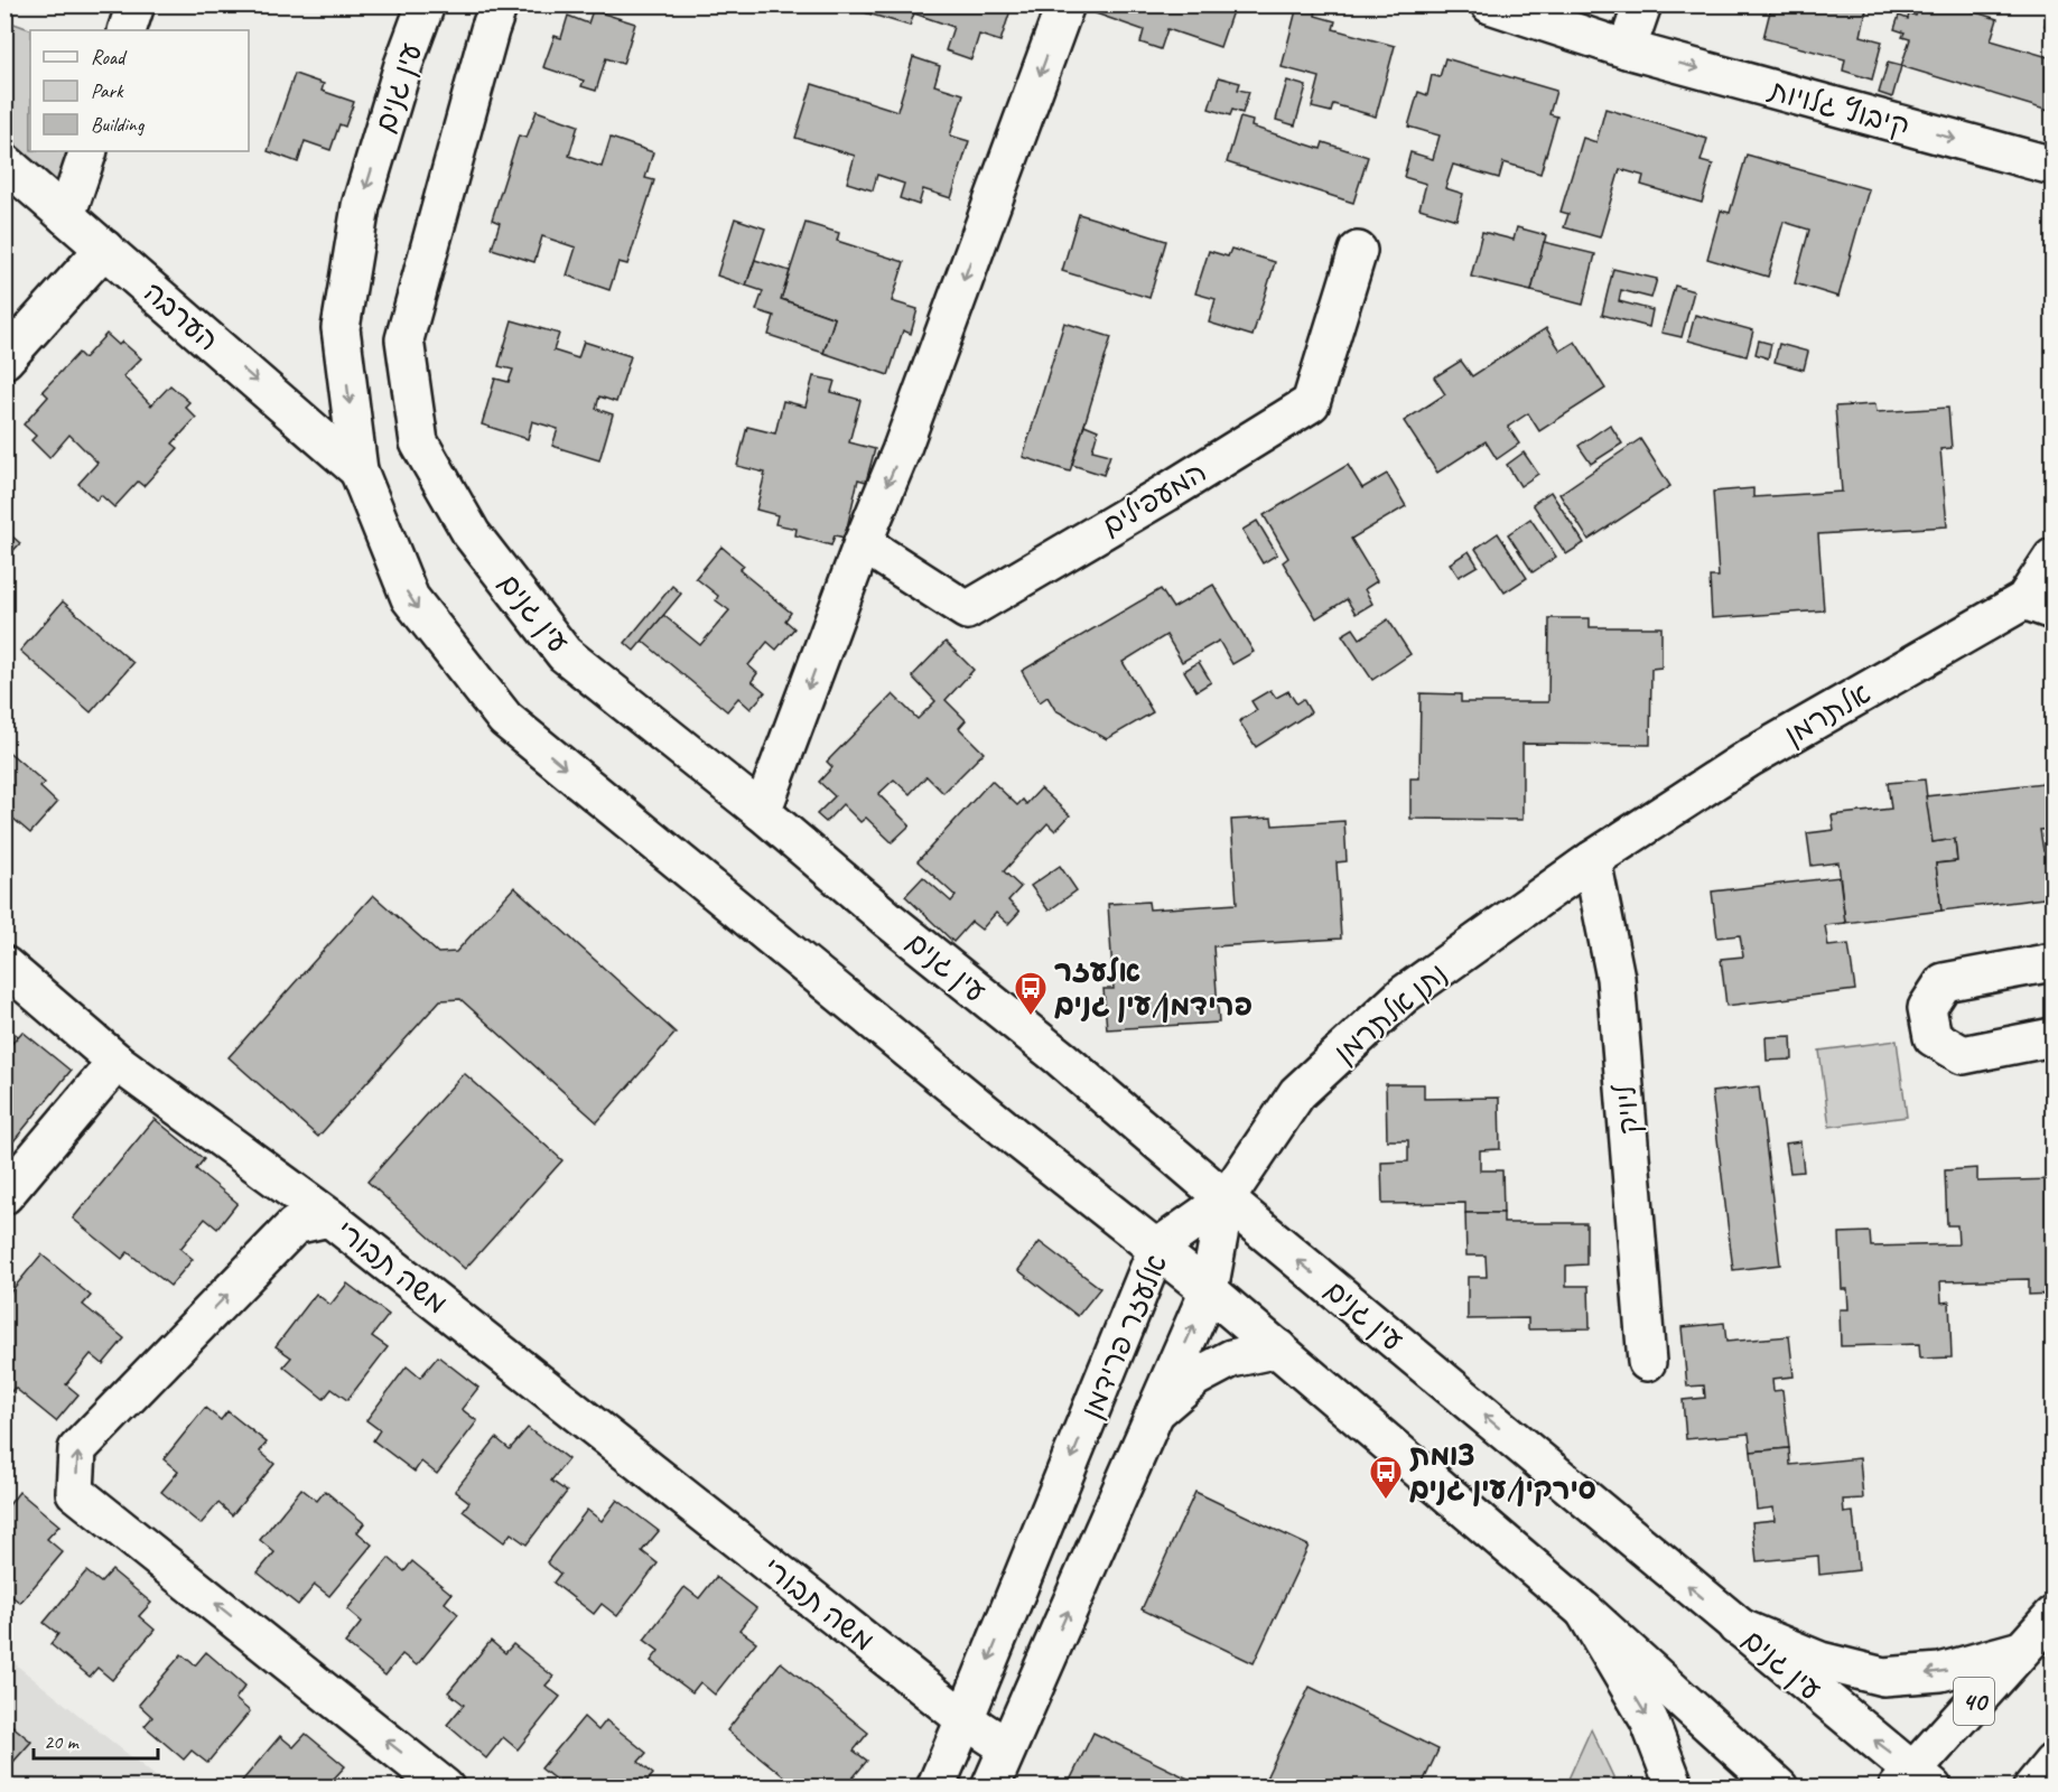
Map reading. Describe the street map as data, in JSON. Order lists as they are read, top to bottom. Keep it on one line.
{"streets":{"main road":["עין גנים","קיבוץ גלויות","הערבה","המעפילים","אלתרמן","נתן אלתרמן","ליויק","משה תבורי","אלעזר פרידמן","40"]},"crossings":[["עין גנים","הערבה"],["עין גנים","נתן אלתרמן"],["עין גנים","אלעזר פרידמן"],["עין גנים","40"],["אלתרמן","נתן אלתרמן"],["אלתרמן","ליויק"],["נתן אלתרמן","ליויק"],["נתן אלתרמן","אלעזר פרידמן"],["משה תבורי","אלעזר פרידמן"]],"one_way":["קיבוץ גלויות","הערבה"],"places":{"bus stop":["אלעזר פרידמן/עין גנים","צומת סירקין/עין גנים"]},"legend":["Road","Park","Building"],"scale_bar":"20 m"}
